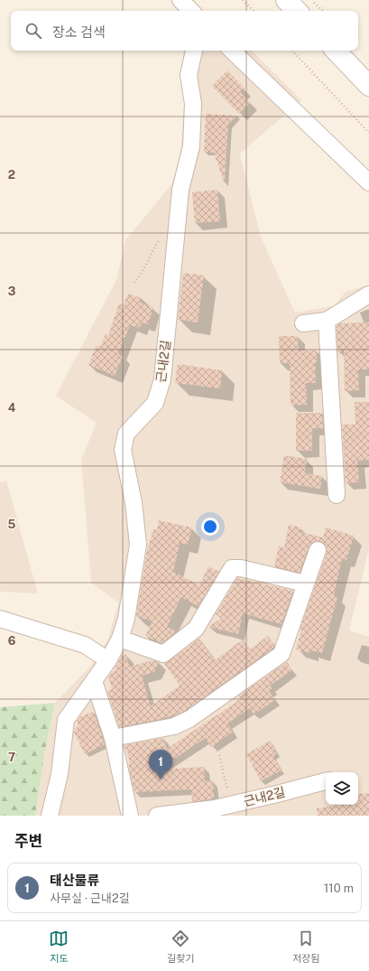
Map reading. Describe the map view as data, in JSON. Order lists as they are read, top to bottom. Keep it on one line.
{"streets":{"street":["근내2길"]},"page":{"search":"장소 검색","pins":"1","heading":"주변","list":[{"mark":"1","name":"태산물류","note":"사무실 · 근내2길","value":"110 m"}],"nav":["지도","길찾기","저장됨"]},"grid":{"rows":["2","3","4","5","6","7"]}}
